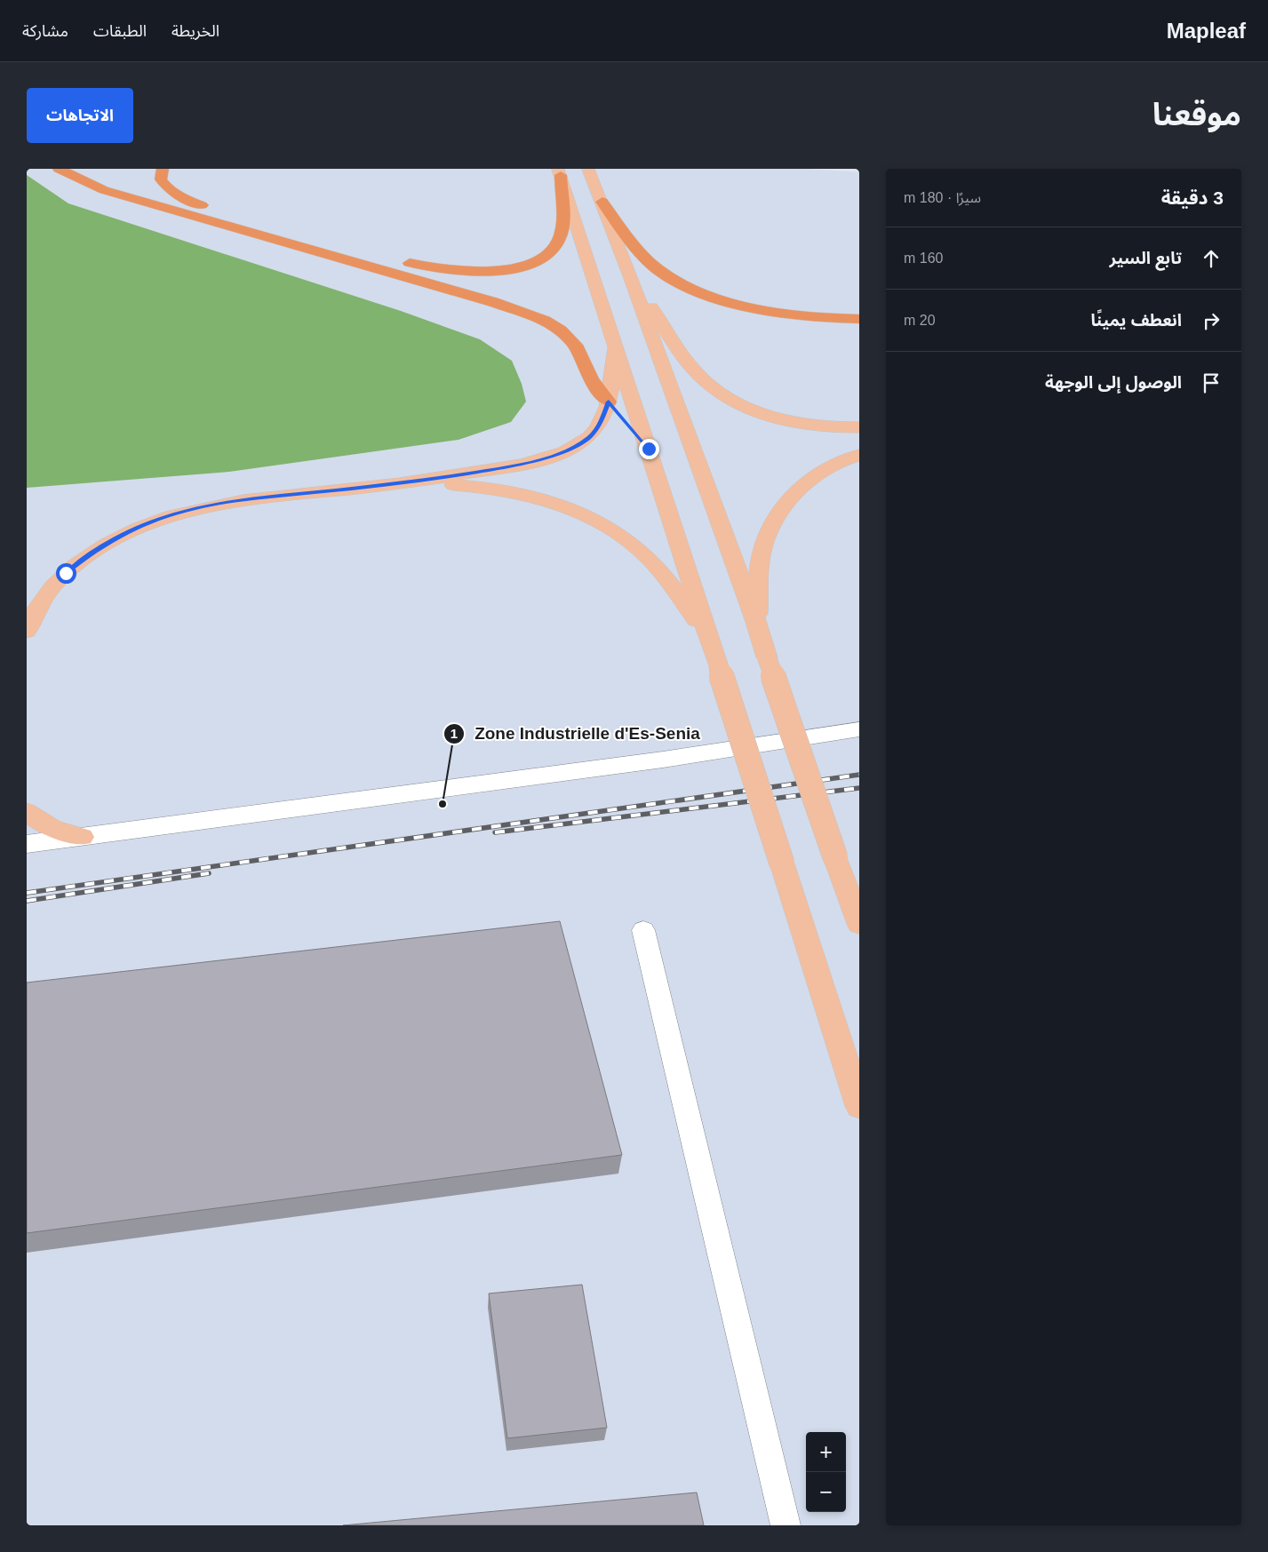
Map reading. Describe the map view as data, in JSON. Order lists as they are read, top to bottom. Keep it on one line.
{"places":["Zone Industrielle d'Es-Senia"],"page":{"header":"Mapleaf","nav":["الخريطة","الطبقات","مشاركة"],"title":"موقعنا","buttons":"الاتجاهات","heading":["3 دقيقة","سيرًا · 180 m"],"list":[["تابع السير","160 m"],["انعطف يمينًا","20 m"],"الوصول إلى الوجهة"],"map_buttons":["+","−"]}}
